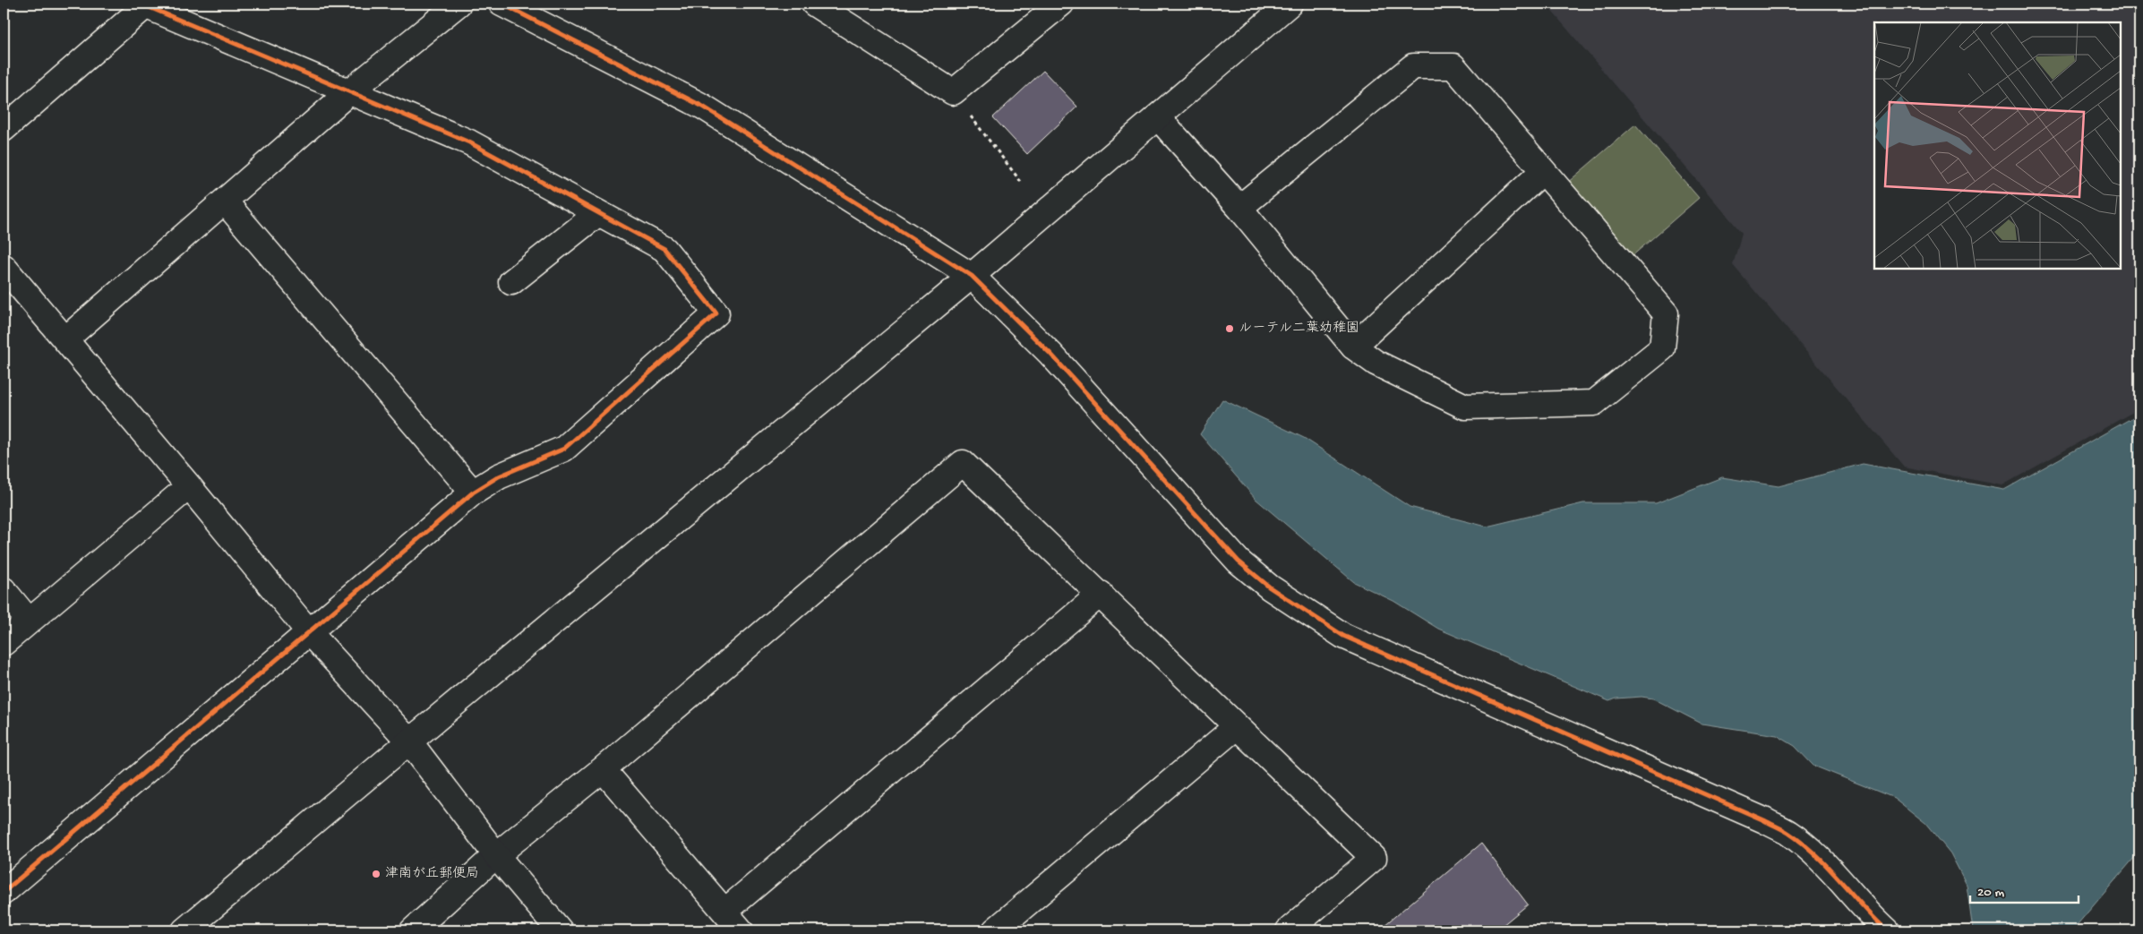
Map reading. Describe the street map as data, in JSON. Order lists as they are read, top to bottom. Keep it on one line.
{"places":["ルーテル二葉幼稚園","津南が丘郵便局"],"scale_bar":"20 m"}
